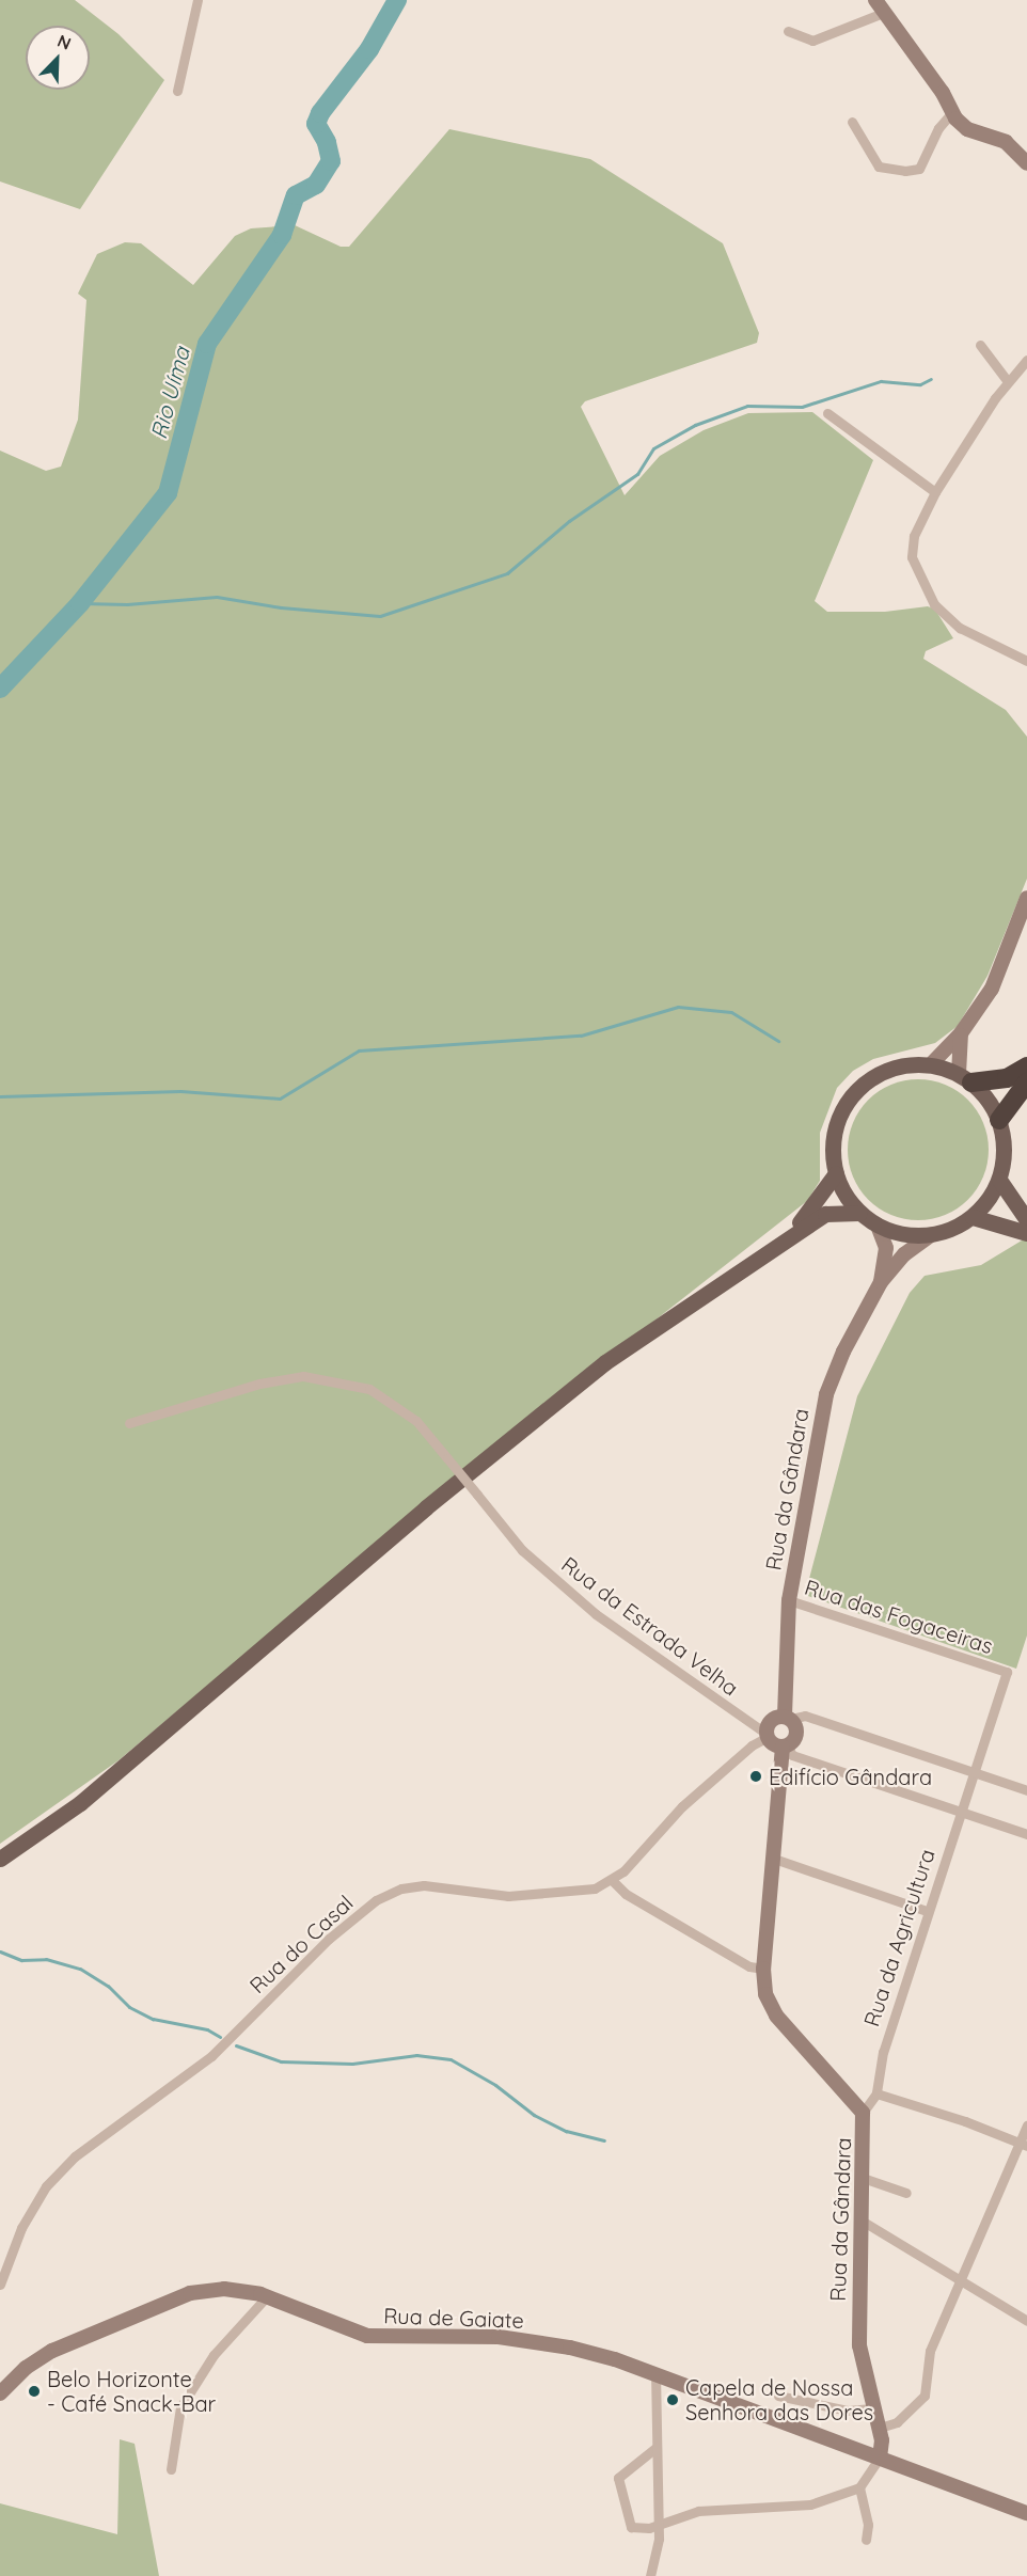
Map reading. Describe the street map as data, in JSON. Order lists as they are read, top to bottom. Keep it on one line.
{"streets":{"main road":["Rua da Gândara","Rua de Gaiate"],"street":["Rua das Fogaceiras","Rua da Estrada Velha","Rua da Agricultura","Rua do Casal"]},"crossings":[["Rua da Gândara","Rua das Fogaceiras"],["Rua da Gândara","Rua da Agricultura"],["Rua da Gândara","Rua de Gaiate"],["Rua das Fogaceiras","Rua da Agricultura"]],"water":["Rio Uíma"],"places":["Edifício Gândara","Belo Horizonte - Café Snack-Bar","Capela de Nossa Senhora das Dores"],"north":"top right"}
